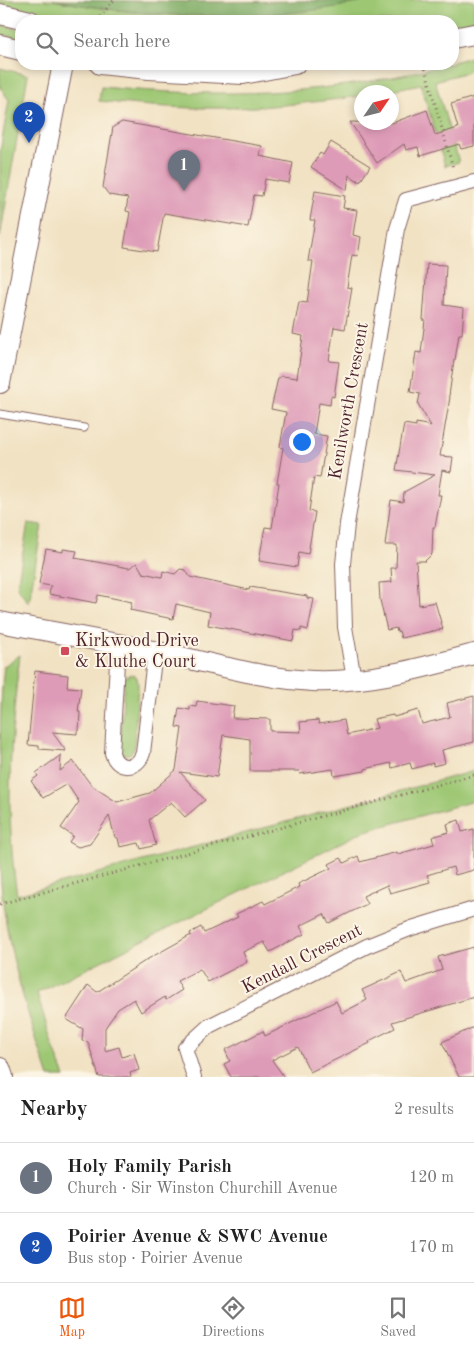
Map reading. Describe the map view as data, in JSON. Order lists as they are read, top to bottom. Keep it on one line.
{"streets":{"street":["Kenilworth Crescent","Kendall Crescent"]},"places":{"transit":["Kirkwood Drive & Kluthe Court"]},"north":"top right","page":{"search":"Search here","pins":["2","1"],"heading":["Nearby","2 results"],"list":[{"mark":"1","name":"Holy Family Parish","note":"Church · Sir Winston Churchill Avenue","value":"120 m"},{"mark":"2","name":"Poirier Avenue & SWC Avenue","note":"Bus stop · Poirier Avenue","value":"170 m"}],"nav":["Map","Directions","Saved"]}}
